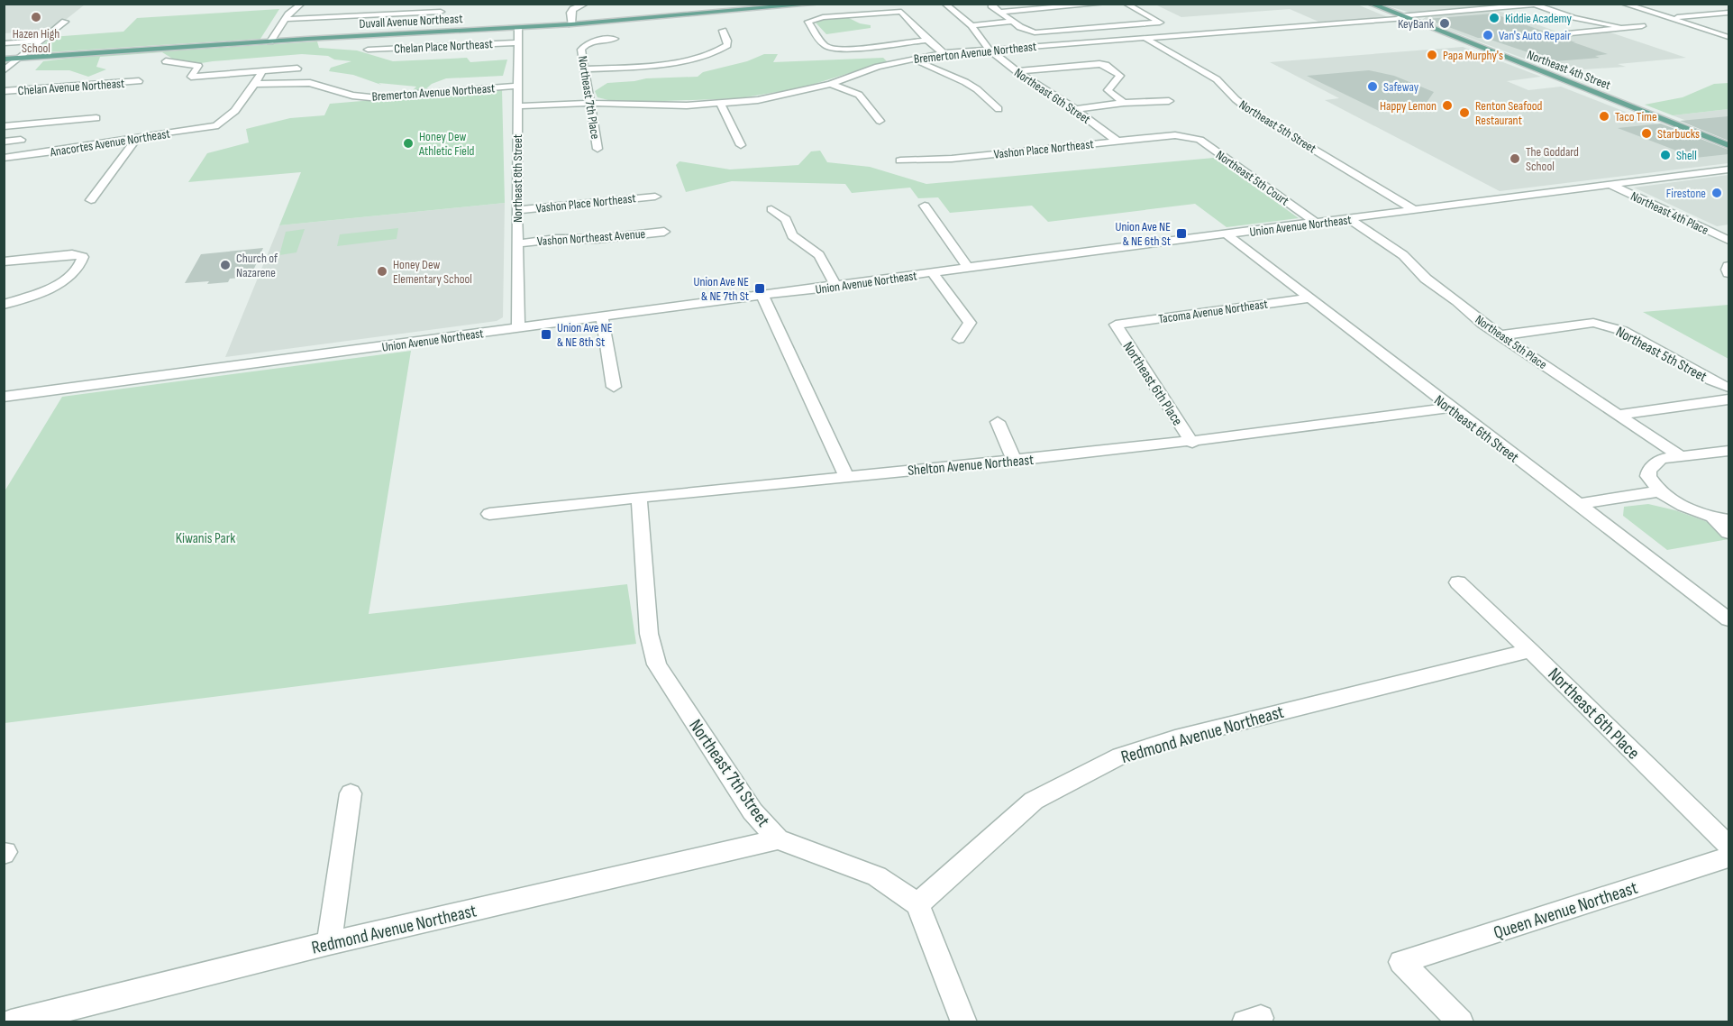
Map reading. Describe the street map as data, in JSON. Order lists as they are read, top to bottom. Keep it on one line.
{"streets":{"main road":["Duvall Avenue Northeast","Northeast 4th Street"],"street":["Chelan Place Northeast","Bremerton Avenue Northeast","Chelan Avenue Northeast","Northeast 6th Street","Northeast 7th Place","Northeast 5th Street","Anacortes Avenue Northeast","Vashon Place Northeast","Northeast 5th Court","Northeast 8th Street","Northeast 4th Place","Union Avenue Northeast","Vashon Northeast Avenue","Tacoma Avenue Northeast","Northeast 5th Place","Northeast 6th Place","Shelton Avenue Northeast","Redmond Avenue Northeast","Northeast 7th Street","Queen Avenue Northeast"]},"crossings":[["Duvall Avenue Northeast","Northeast 8th Street"],["Chelan Place Northeast","Northeast 8th Street"],["Bremerton Avenue Northeast","Northeast 4th Street"],["Bremerton Avenue Northeast","Northeast 6th Street"],["Bremerton Avenue Northeast","Northeast 7th Place"],["Bremerton Avenue Northeast","Northeast 5th Street"],["Bremerton Avenue Northeast","Anacortes Avenue Northeast"],["Bremerton Avenue Northeast","Northeast 8th Street"],["Northeast 6th Street","Vashon Place Northeast"],["Northeast 6th Street","Union Avenue Northeast"],["Northeast 6th Street","Tacoma Avenue Northeast"],["Northeast 6th Street","Shelton Avenue Northeast"],["Northeast 5th Street","Union Avenue Northeast"],["Northeast 5th Street","Northeast 5th Place"],["Vashon Place Northeast","Northeast 5th Court"],["Vashon Place Northeast","Northeast 8th Street"],["Northeast 5th Court","Union Avenue Northeast"],["Northeast 8th Street","Union Avenue Northeast"],["Northeast 8th Street","Vashon Northeast Avenue"],["Northeast 4th Place","Union Avenue Northeast"],["Union Avenue Northeast","Northeast 5th Place"],["Tacoma Avenue Northeast","Northeast 6th Place"],["Northeast 6th Place","Shelton Avenue Northeast"],["Northeast 6th Place","Redmond Avenue Northeast"],["Shelton Avenue Northeast","Northeast 7th Street"],["Redmond Avenue Northeast","Northeast 7th Street"]],"parks":["Kiwanis Park"],"places":{"other":["Hazen High School","Kiddie Academy","KeyBank","Van's Auto Repair","Papa Murphy's","Safeway","Happy Lemon","Renton Seafood Restaurant","Taco Time","Starbucks","Honey Dew Athletic Field","Shell","The Goddard School","Firestone","Church of Nazarene","Honey Dew Elementary School"],"transit":["Union Ave NE & NE 6th St","Union Ave NE & NE 7th St","Union Ave NE & NE 8th St"]}}
